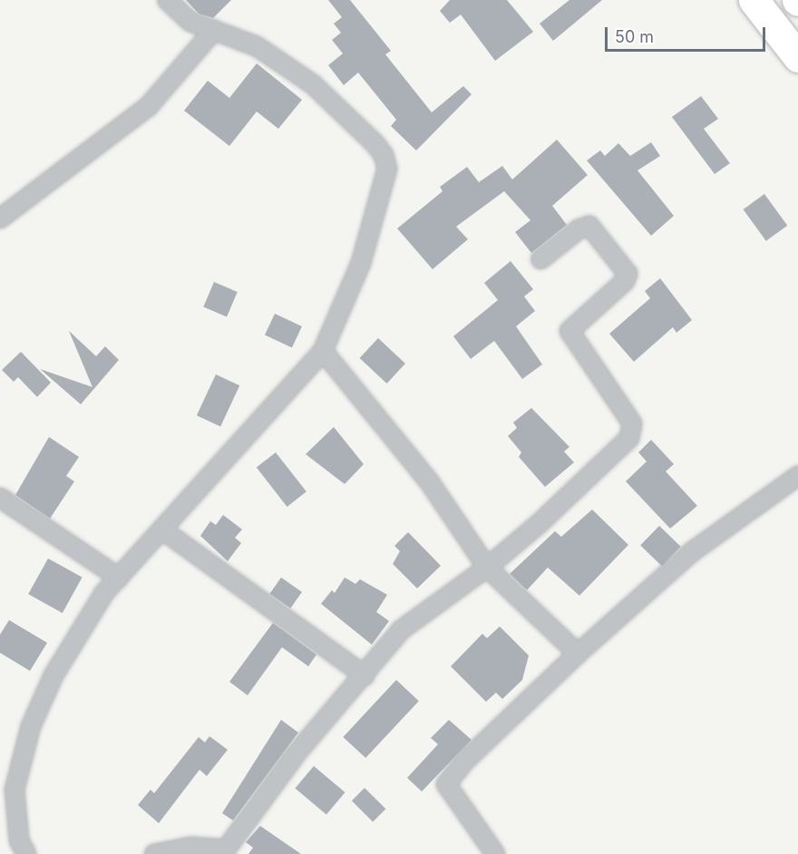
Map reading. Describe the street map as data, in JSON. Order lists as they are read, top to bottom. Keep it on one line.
{"scale_bar":"50 m"}
